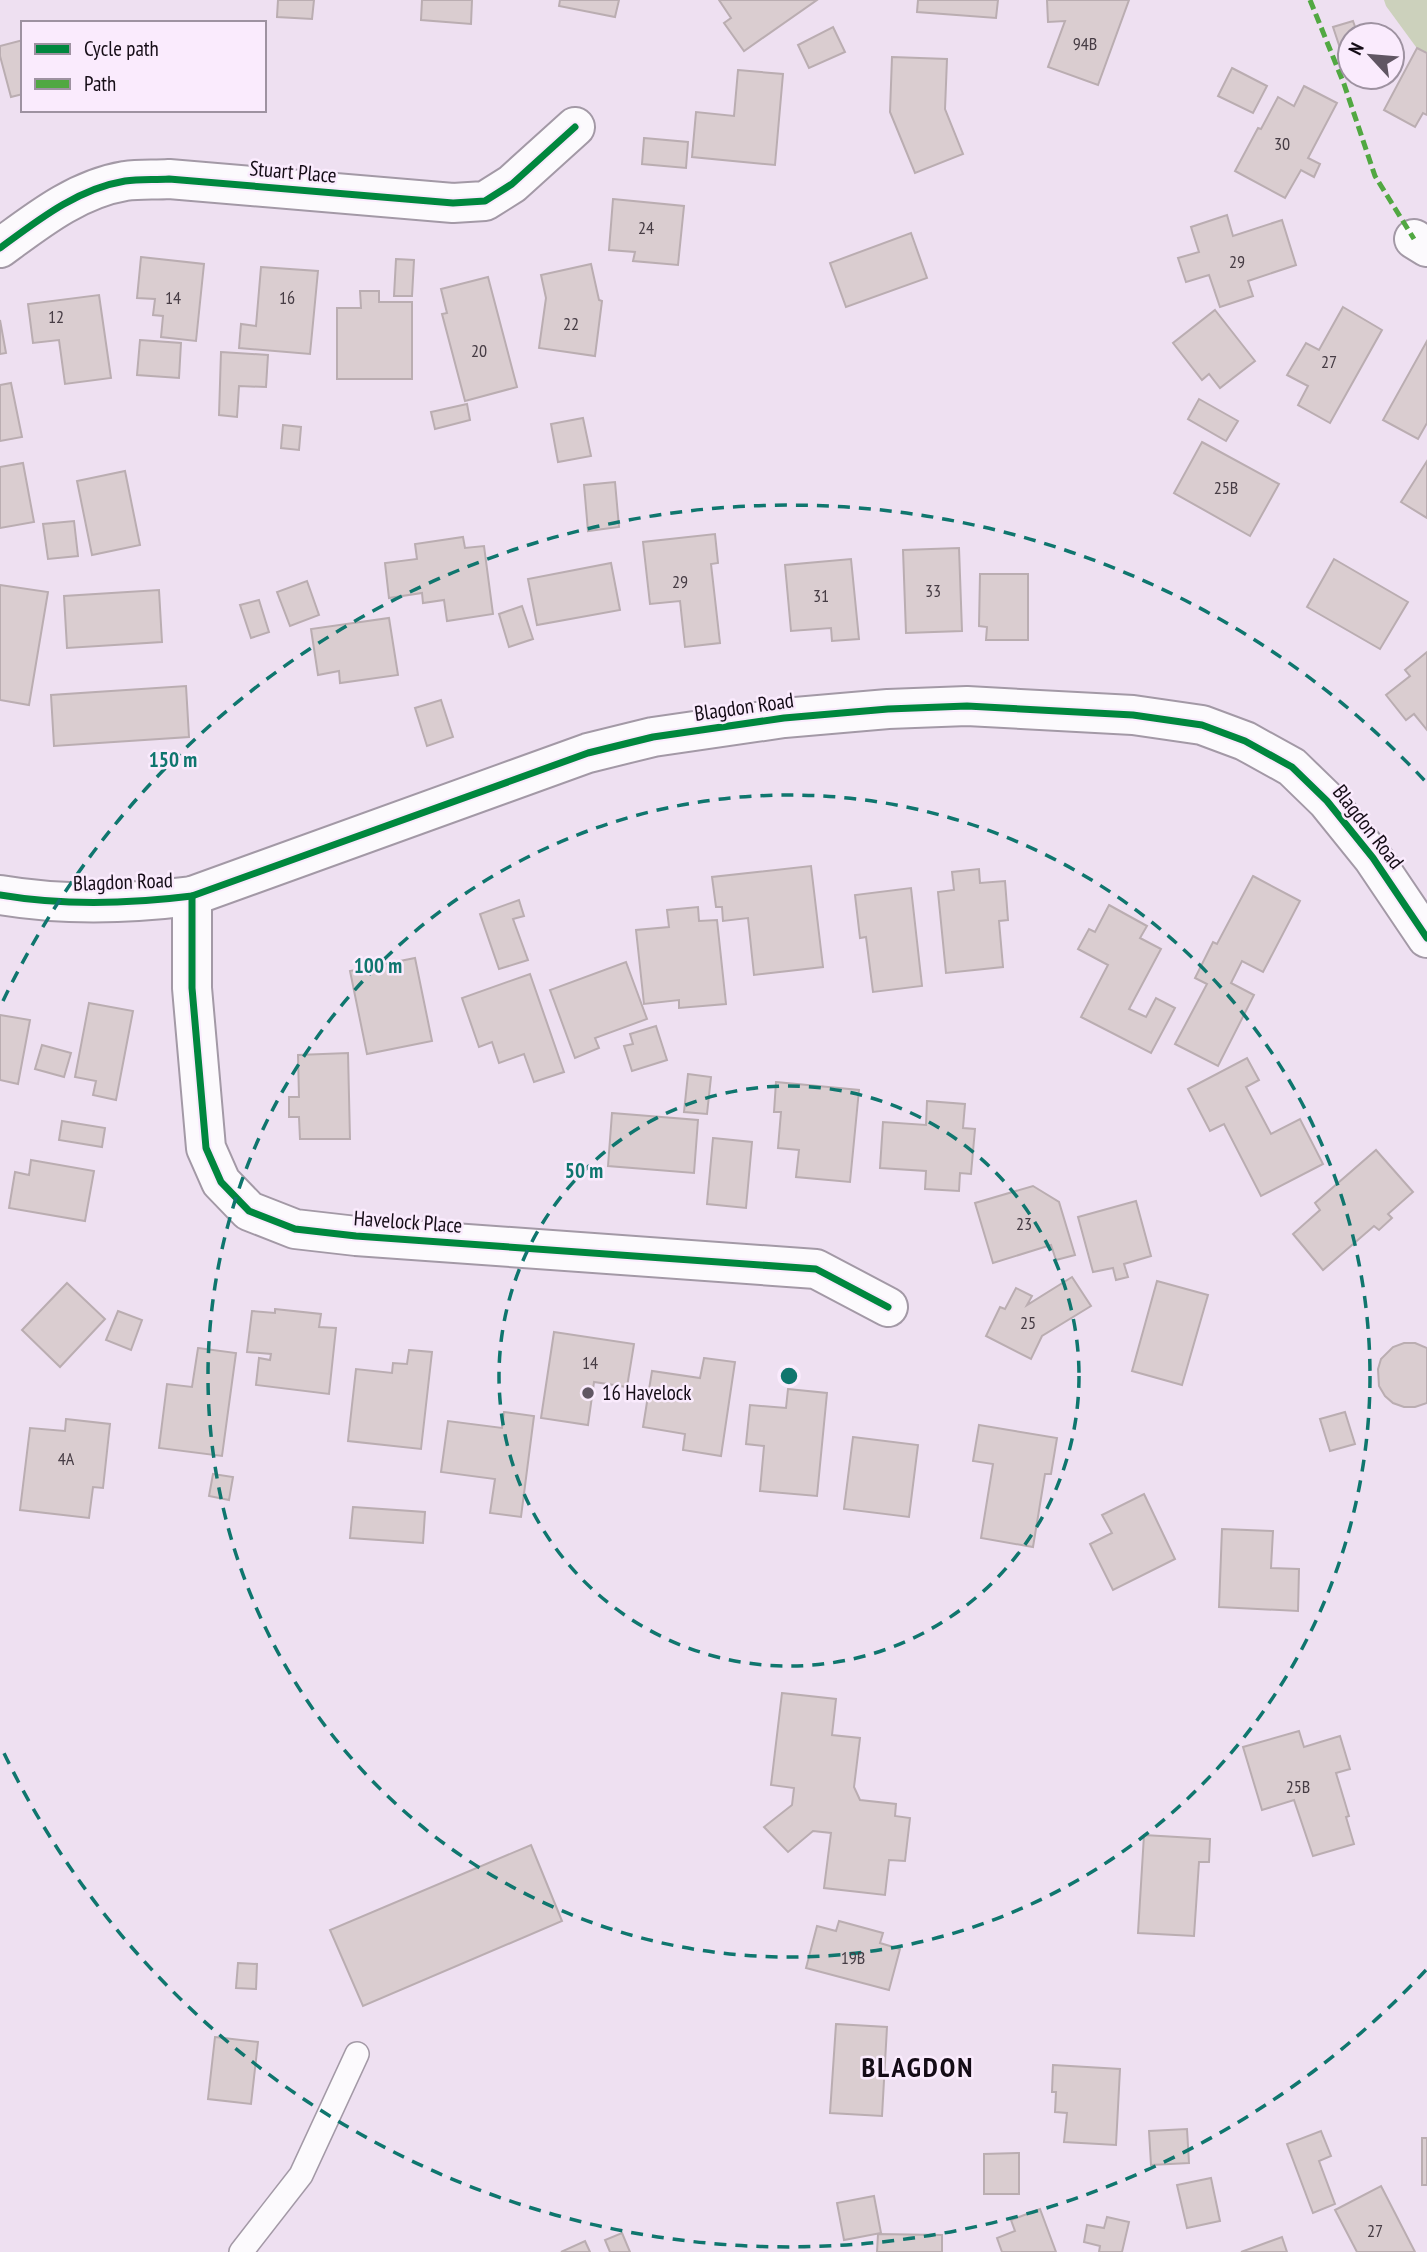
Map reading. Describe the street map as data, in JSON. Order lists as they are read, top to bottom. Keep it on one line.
{"streets":{"street":["Stuart Place","Blagdon Road","Havelock Place"]},"crossings":[["Blagdon Road","Havelock Place"]],"districts":["BLAGDON"],"places":["16 Havelock"],"house_numbers":["94B","30","24","29","14","16","12","22","20","27","25B","29","33","31","23","25","14","4A","25B","19B","27"],"legend":["Cycle path","Path"],"north":"top left","rings":["150 m","100 m","50 m"]}
